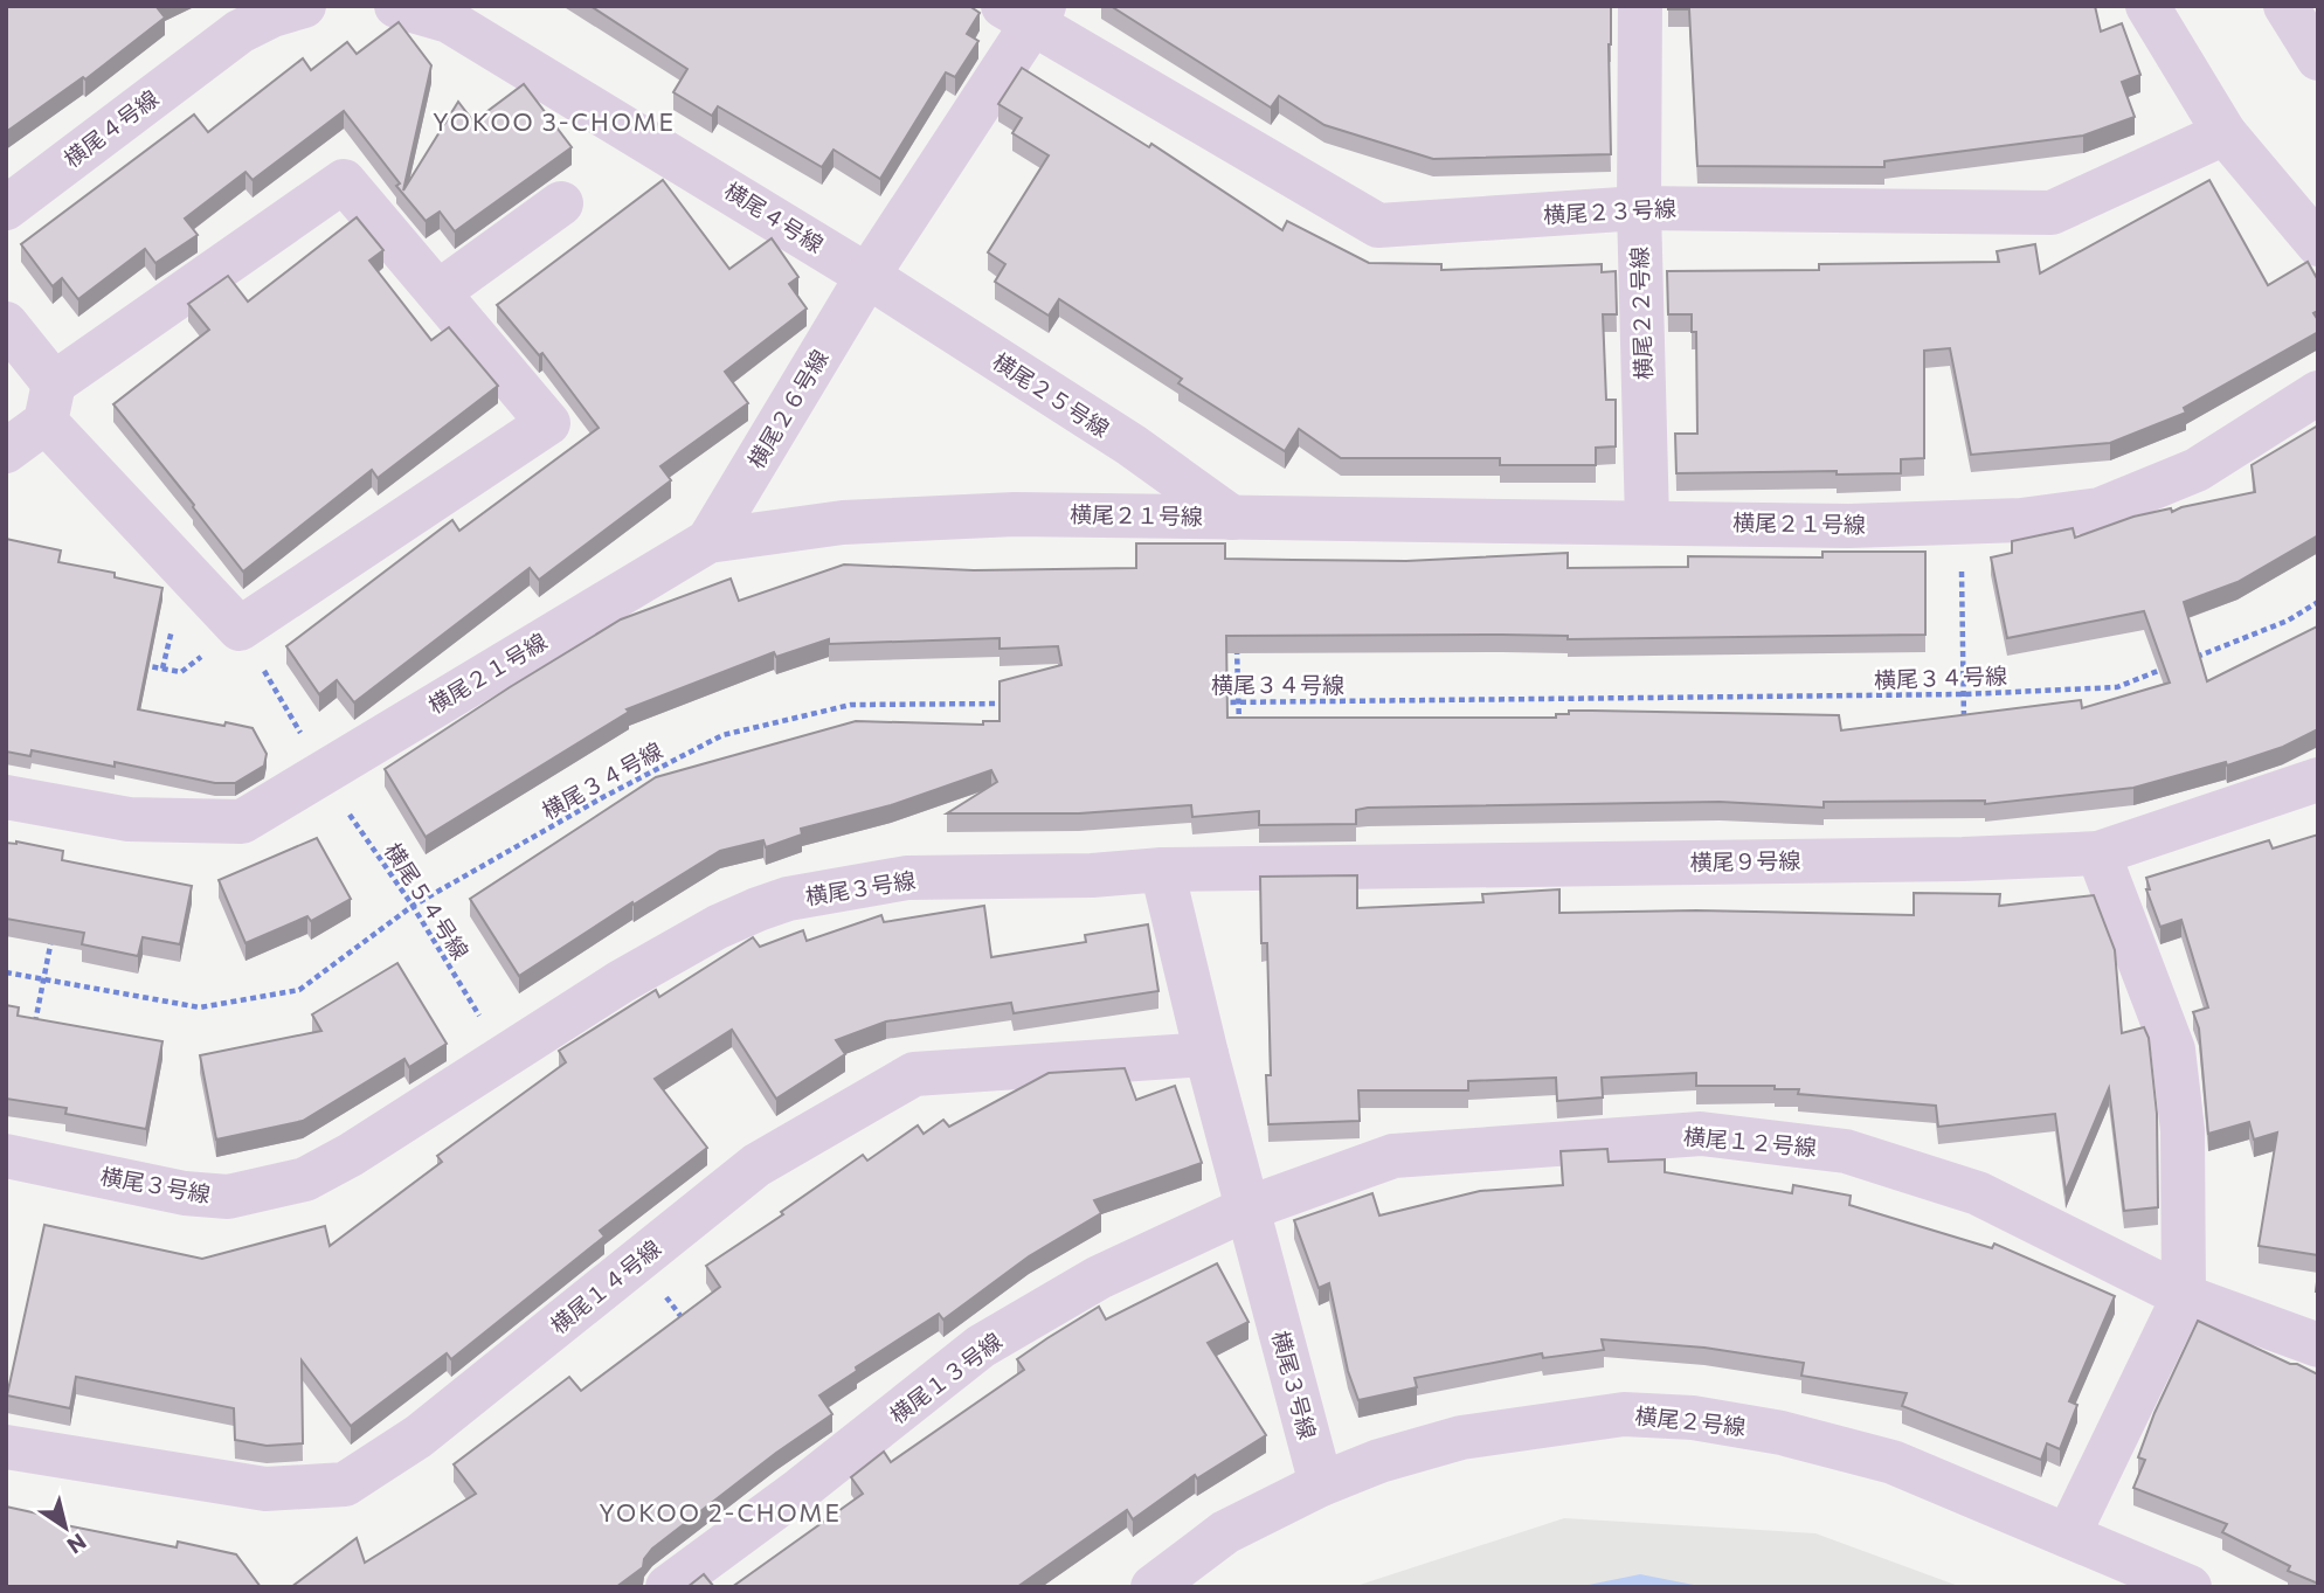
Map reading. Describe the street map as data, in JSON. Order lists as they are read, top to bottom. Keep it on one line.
{"streets":{"street":["横尾４号線","横尾２３号線","横尾２２号線","横尾２５号線","横尾２６号線","横尾２１号線","横尾９号線","横尾３号線","横尾１２号線","横尾１４号線","横尾１３号線","横尾２号線"],"path":["横尾３４号線","横尾５４号線"]},"crossings":[["横尾４号線","横尾２５号線"],["横尾４号線","横尾２６号線"],["横尾２３号線","横尾２２号線"],["横尾２２号線","横尾２１号線"],["横尾２５号線","横尾２６号線"],["横尾２５号線","横尾２１号線"],["横尾２６号線","横尾２１号線"],["横尾３４号線","横尾５４号線"],["横尾９号線","横尾３号線"],["横尾３号線","横尾１２号線"],["横尾３号線","横尾１４号線"],["横尾３号線","横尾１３号線"],["横尾３号線","横尾２号線"],["横尾１２号線","横尾１３号線"]],"districts":["YOKOO 3-CHOME","YOKOO 2-CHOME"],"north":"bottom right"}
